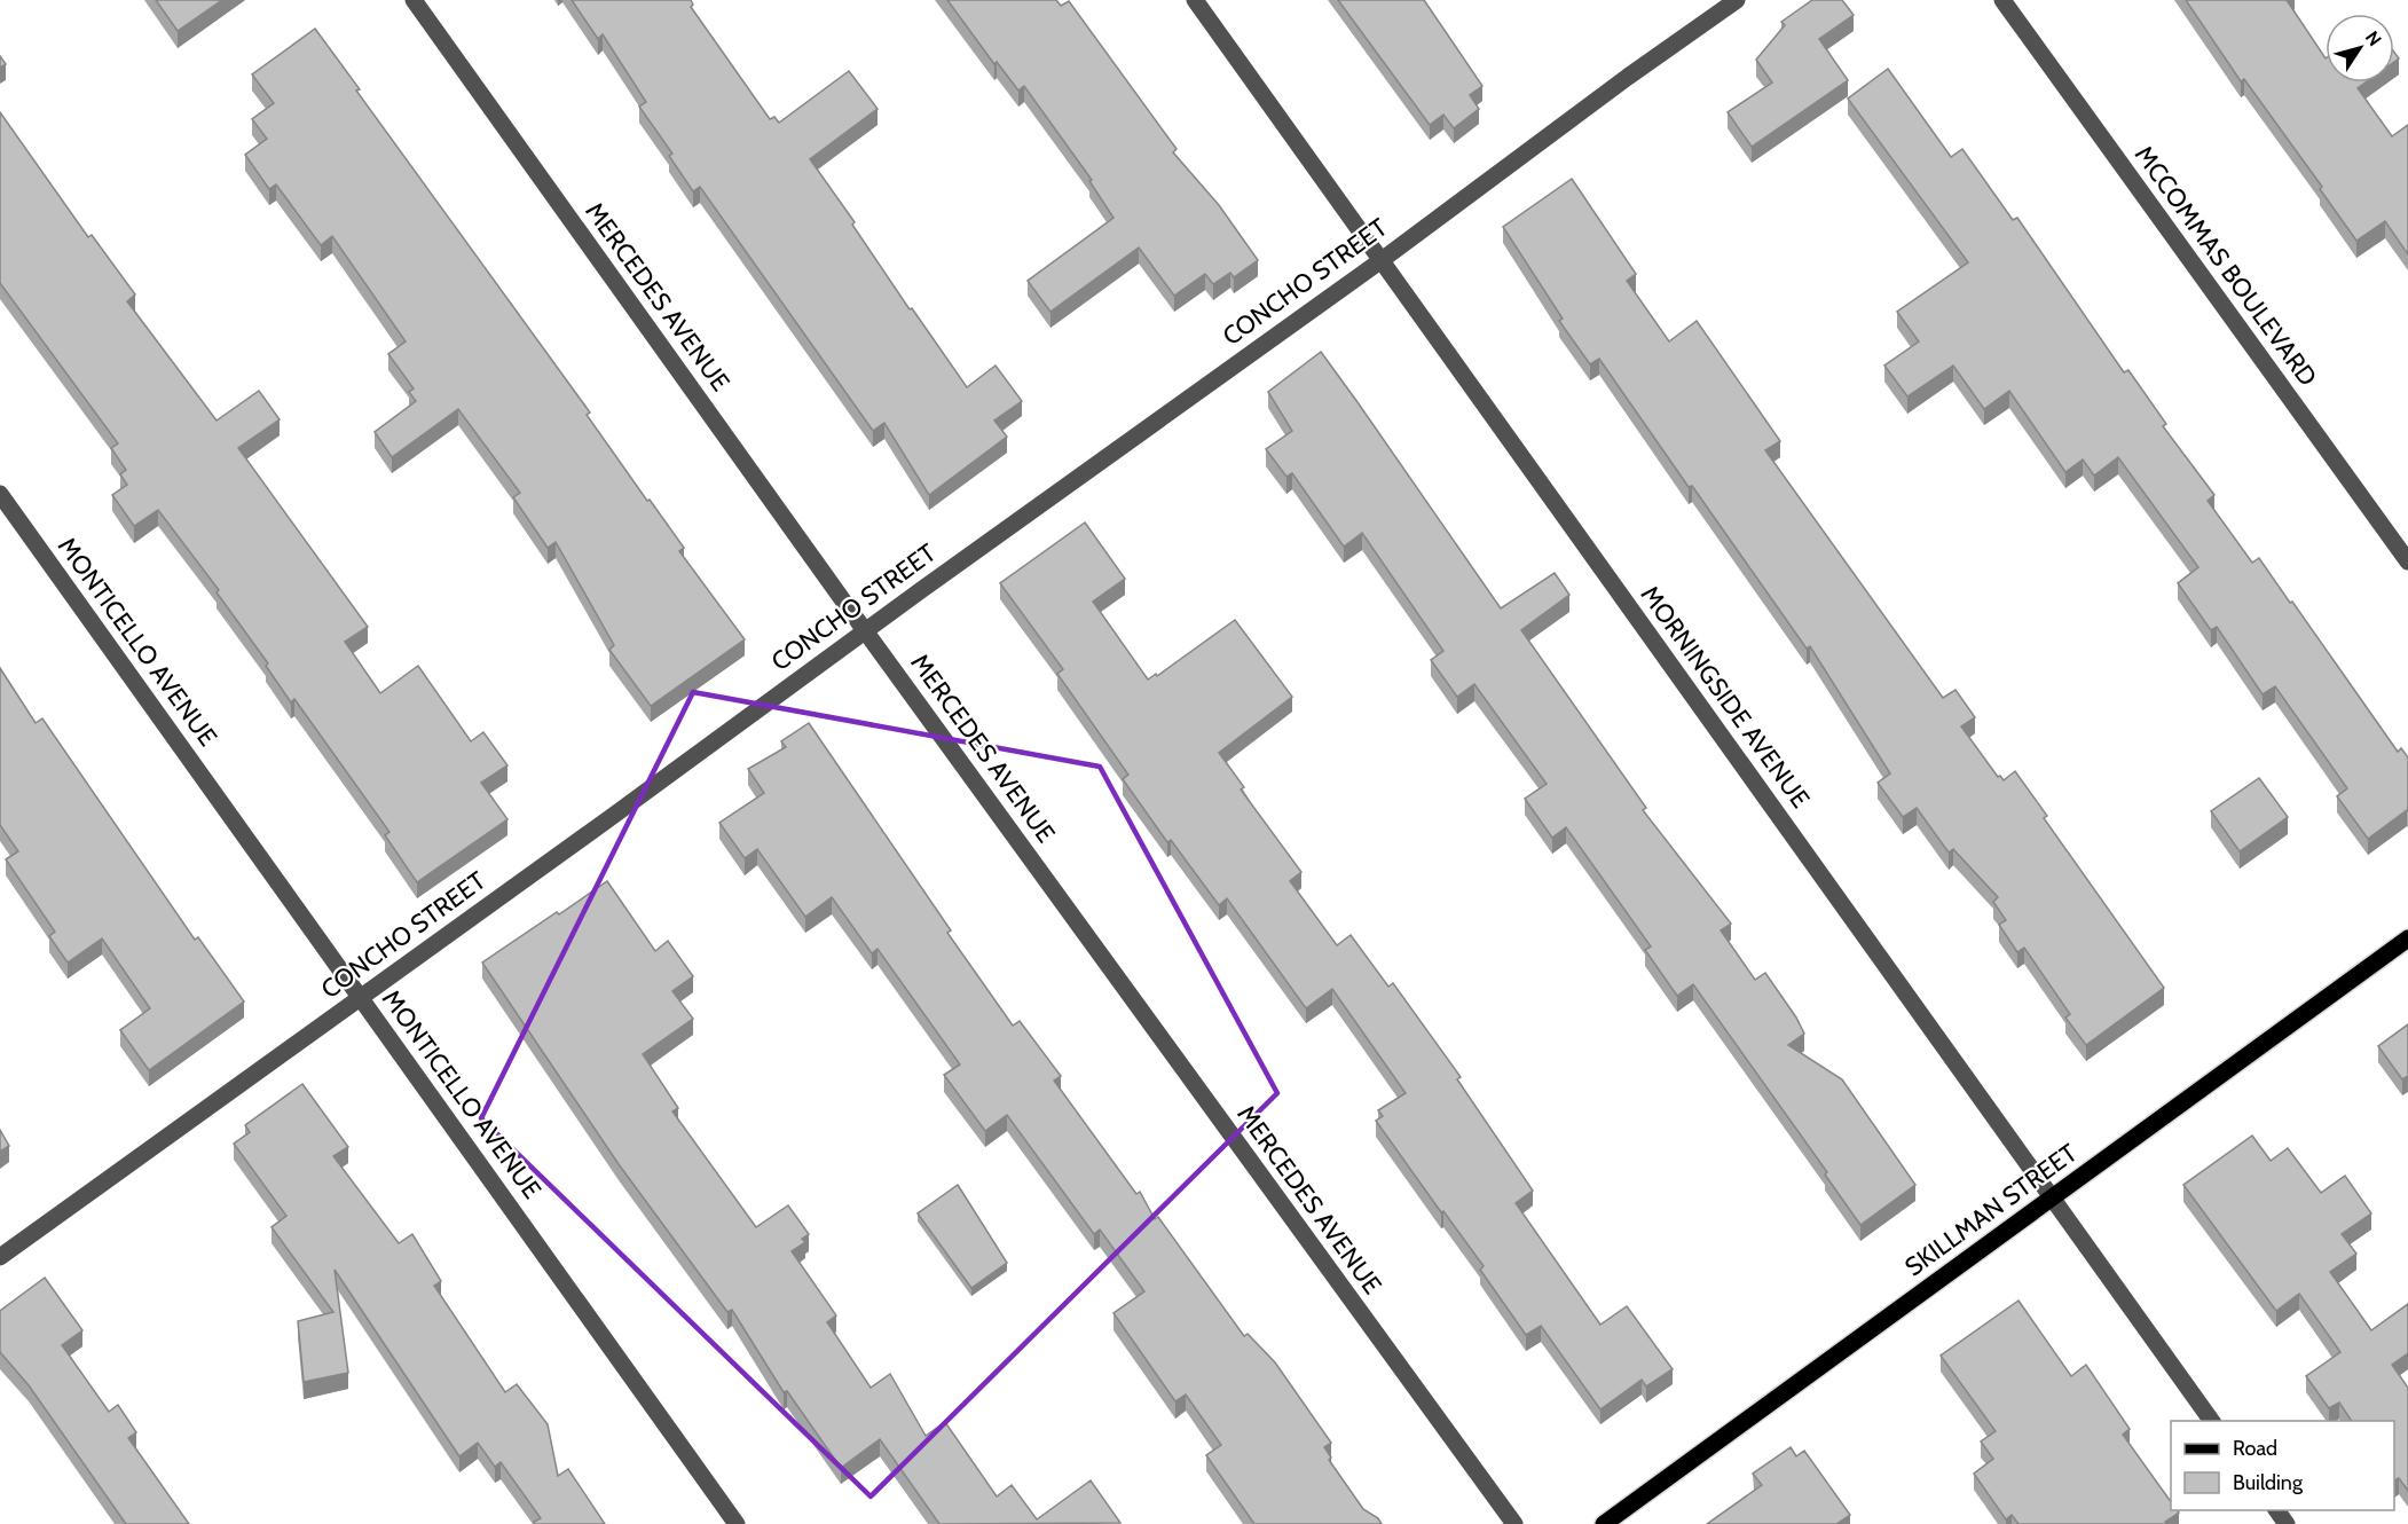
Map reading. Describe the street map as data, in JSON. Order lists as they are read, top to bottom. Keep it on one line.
{"streets":{"main road":["SKILLMAN STREET"],"street":["MCCOMMAS BOULEVARD","CONCHO STREET","MERCEDES AVENUE","MONTICELLO AVENUE","MORNINGSIDE AVENUE"]},"crossings":[["CONCHO STREET","MERCEDES AVENUE"],["CONCHO STREET","MONTICELLO AVENUE"],["CONCHO STREET","MORNINGSIDE AVENUE"],["MORNINGSIDE AVENUE","SKILLMAN STREET"]],"legend":["Road","Building"],"north":"top right"}
